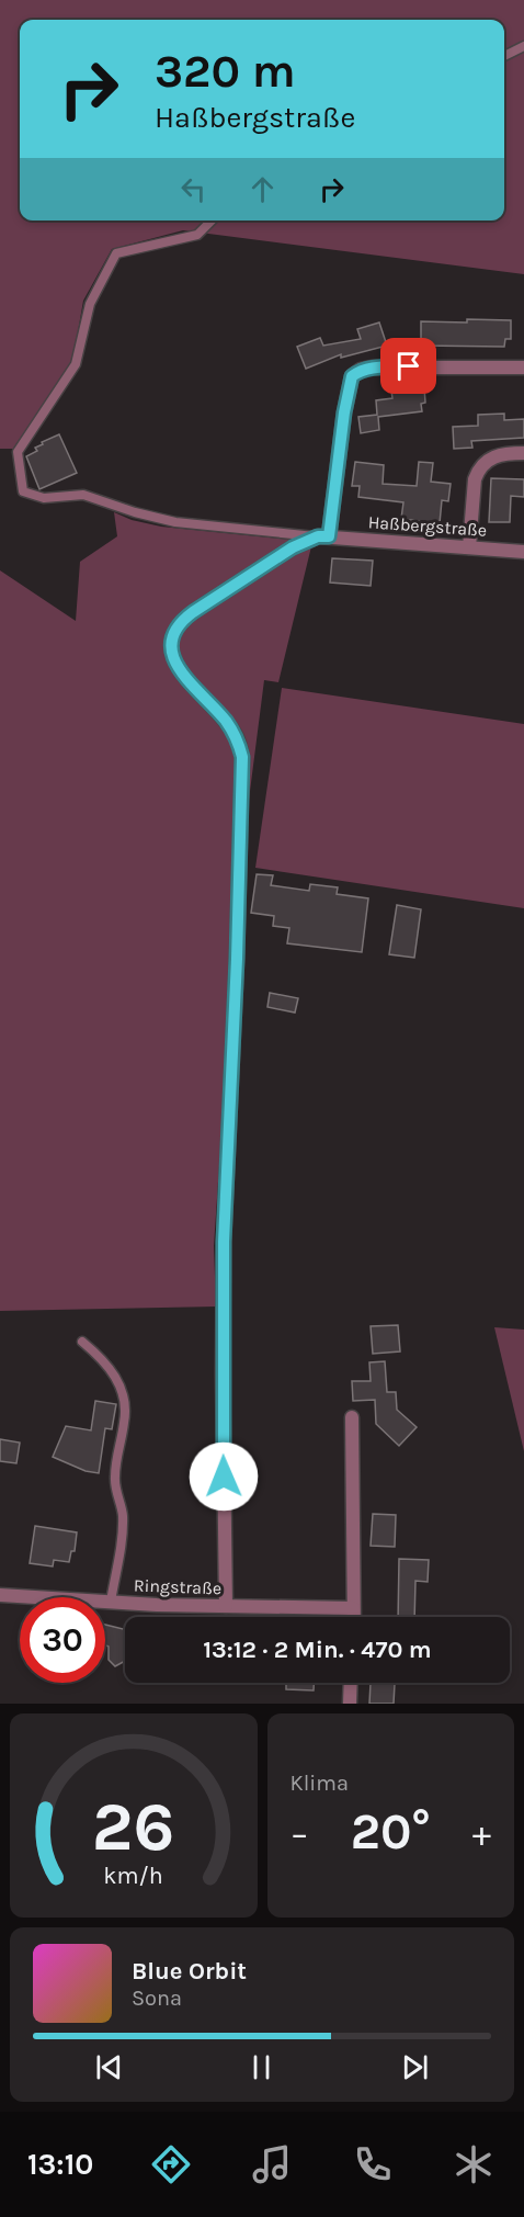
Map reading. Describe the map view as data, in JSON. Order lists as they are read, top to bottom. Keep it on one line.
{"streets":{"street":["Haßbergstraße","Ringstraße"]},"crossings":[["Haßbergstraße","Ringstraße"]],"page":{"turn":["320 m","Haßbergstraße"],"limit":"30","trip":"13:12 · 2 Min. · 470 m","tile":"Klima","heat":["−","20°","+"],"song":["Blue Orbit","Sona"],"tabs":"13:10","gauge":["26","km/h"]}}
